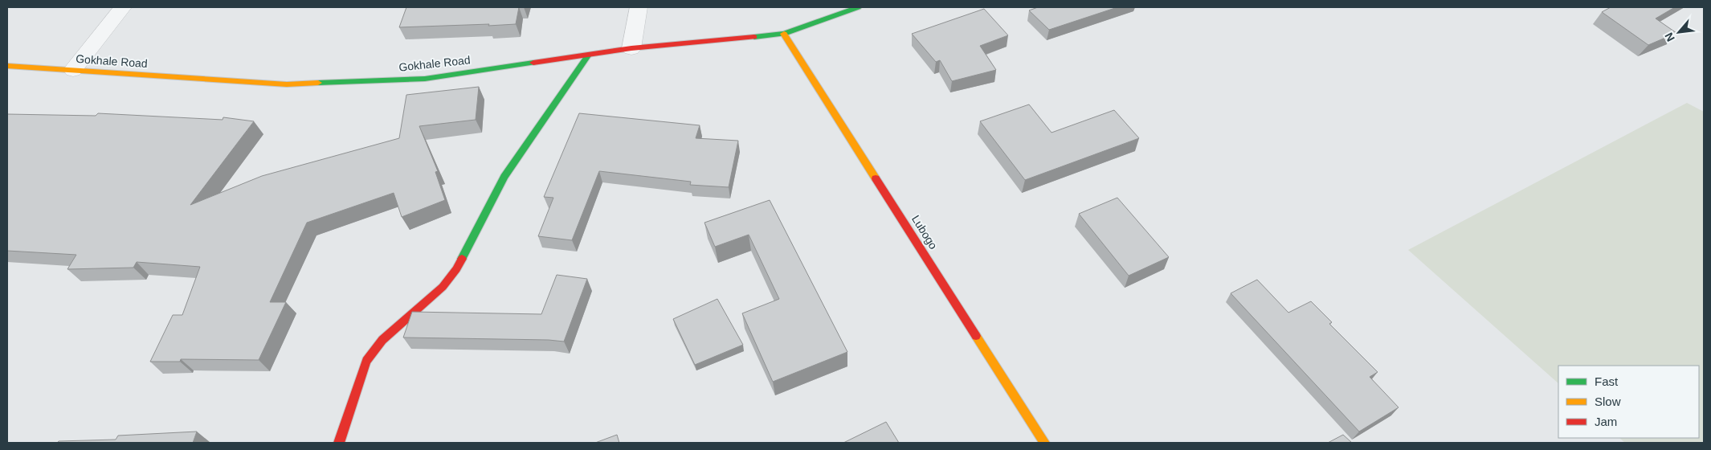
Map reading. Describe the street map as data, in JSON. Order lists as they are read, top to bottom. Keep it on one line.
{"streets":{"street":["Gokhale Road","Lubogo"]},"crossings":[["Gokhale Road","Lubogo"]],"legend":["Fast","Slow","Jam"],"north":"bottom left"}
